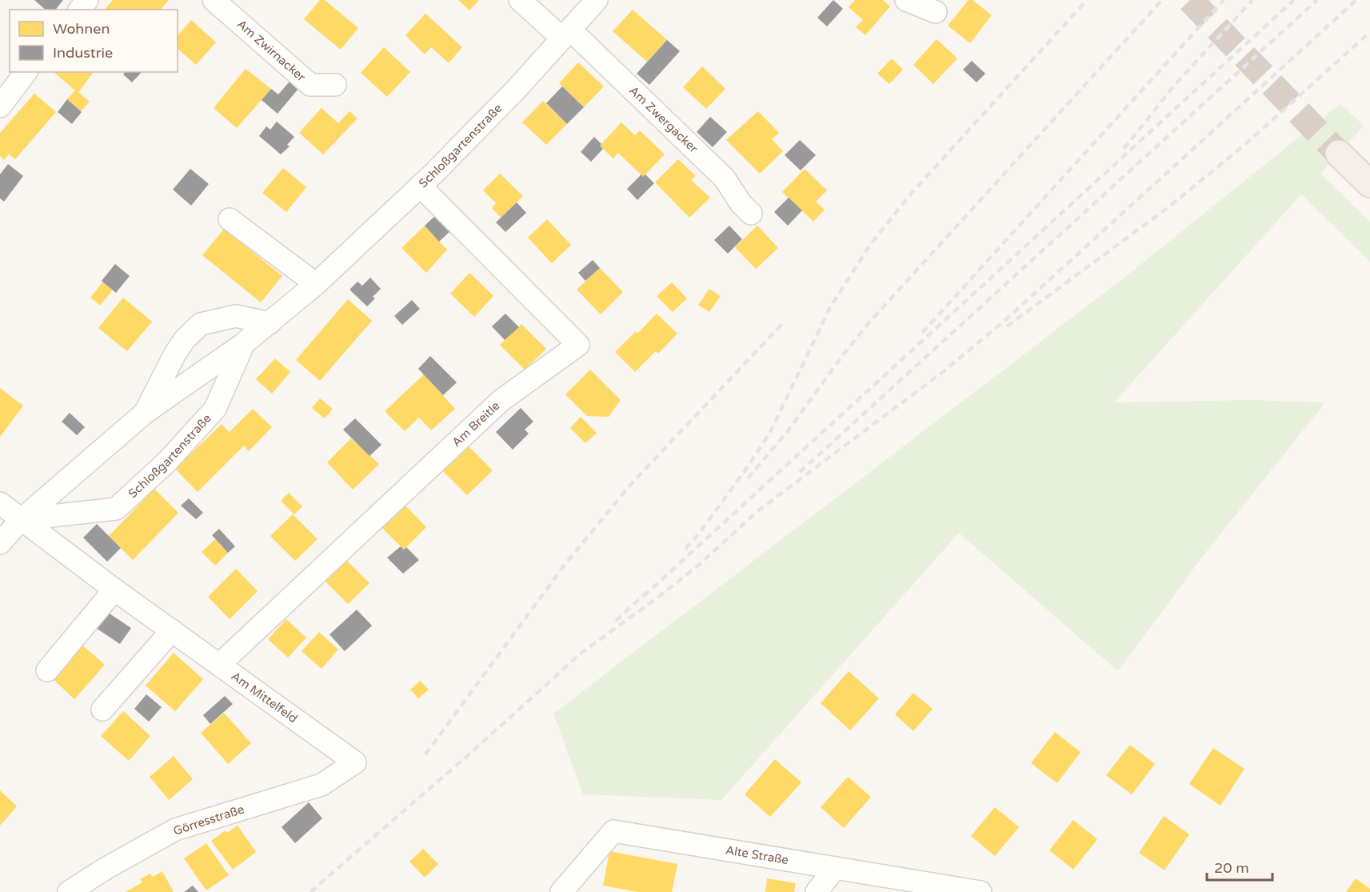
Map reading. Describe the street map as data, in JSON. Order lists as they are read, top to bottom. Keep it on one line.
{"streets":{"street":["Am Zwirnacker","Am Zwergacker","Schloßgartenstraße","Am Breitle","Am Mittelfeld","Görresstraße","Alte Straße"]},"crossings":[["Am Zwergacker","Schloßgartenstraße"],["Schloßgartenstraße","Am Breitle"],["Schloßgartenstraße","Am Mittelfeld"],["Am Breitle","Am Mittelfeld"],["Am Mittelfeld","Görresstraße"]],"legend":["Wohnen","Industrie"],"scale_bar":"20 m"}
